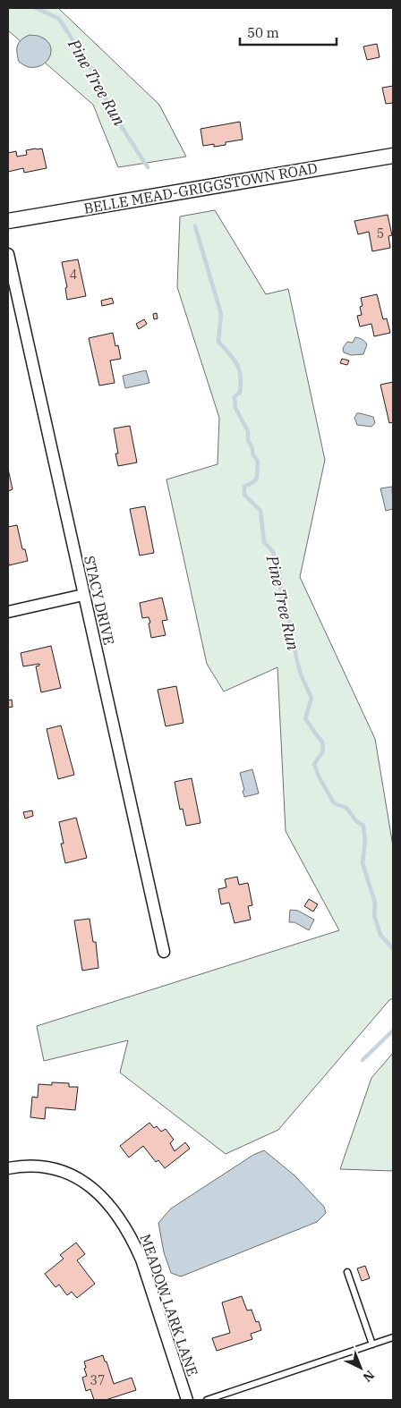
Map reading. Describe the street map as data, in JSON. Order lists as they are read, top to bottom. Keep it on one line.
{"streets":{"street":["BELLE MEAD-GRIGGSTOWN ROAD","STACY DRIVE","MEADOW LARK LANE"]},"water":["Pine Tree Run"],"house_numbers":["5","4","37"],"scale_bar":"50 m","north":"bottom right"}
